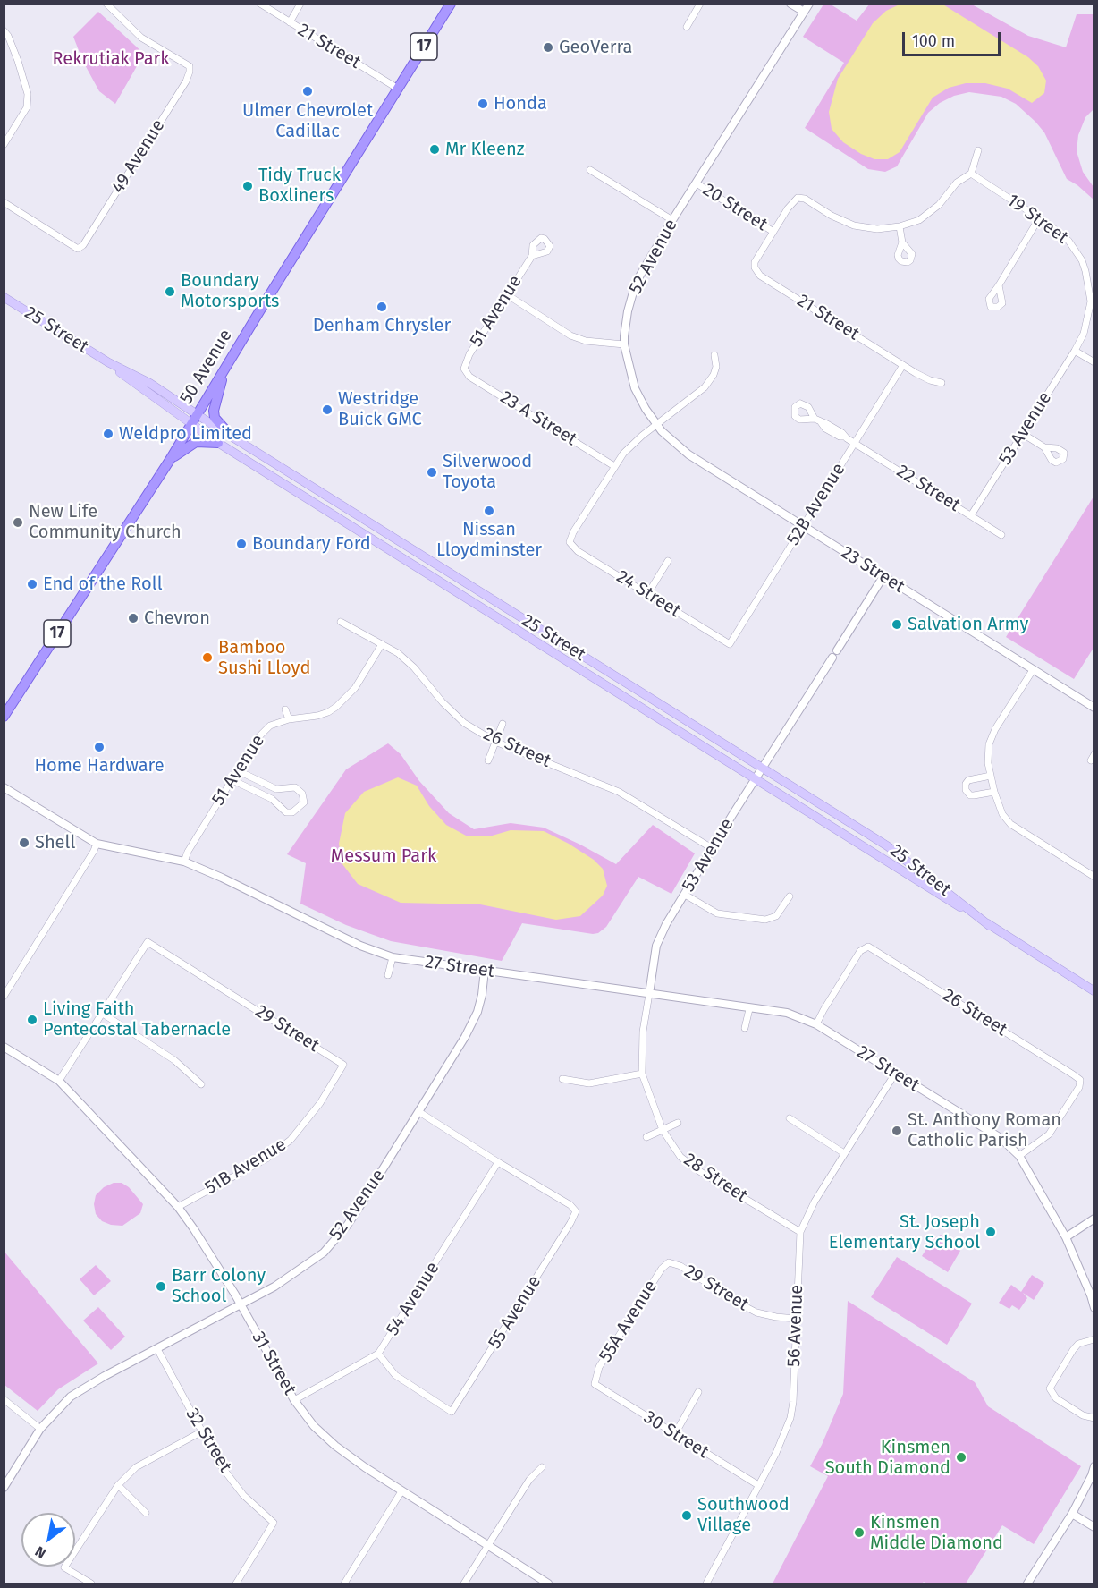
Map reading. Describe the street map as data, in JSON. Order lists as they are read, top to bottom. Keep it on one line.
{"streets":{"main road":["17","25 Street","50 Avenue"],"street":["21 Street","49 Avenue","20 Street","19 Street","52 Avenue","51 Avenue","23 A Street","53 Avenue","22 Street","52B Avenue","23 Street","24 Street","26 Street","27 Street","29 Street","51B Avenue","28 Street","54 Avenue","55 Avenue","55A Avenue","56 Avenue","31 Street","30 Street","32 Street"]},"crossings":[["21 Street","20 Street"],["21 Street","50 Avenue"],["21 Street","52B Avenue"],["20 Street","52 Avenue"],["19 Street","53 Avenue"],["52 Avenue","23 Street"],["52 Avenue","27 Street"],["52 Avenue","31 Street"],["52 Avenue","32 Street"],["51 Avenue","23 A Street"],["51 Avenue","26 Street"],["51 Avenue","27 Street"],["25 Street","50 Avenue"],["25 Street","53 Avenue"],["23 A Street","24 Street"],["53 Avenue","22 Street"],["53 Avenue","23 Street"],["53 Avenue","26 Street"],["53 Avenue","27 Street"],["53 Avenue","28 Street"],["22 Street","52B Avenue"],["52B Avenue","23 Street"],["52B Avenue","24 Street"],["26 Street","27 Street"],["27 Street","56 Avenue"],["29 Street","51B Avenue"],["29 Street","55A Avenue"],["29 Street","56 Avenue"],["51B Avenue","31 Street"],["28 Street","56 Avenue"],["54 Avenue","55 Avenue"],["54 Avenue","31 Street"],["55A Avenue","30 Street"],["56 Avenue","30 Street"]],"parks":["Rekrutiak Park","Messum Park"],"places":["GeoVerra","Ulmer Chevrolet Cadillac","Honda","Mr Kleenz","Tidy Truck Boxliners","Boundary Motorsports","Denham Chrysler","Westridge Buick GMC","Weldpro Limited","Silverwood Toyota","Nissan Lloydminster","New Life Community Church","Boundary Ford","End of the Roll","Chevron","Salvation Army","Bamboo Sushi Lloyd","Home Hardware","Shell","Living Faith Pentecostal Tabernacle","St. Anthony Roman Catholic Parish","St. Joseph Elementary School","Barr Colony School","Kinsmen South Diamond","Southwood Village","Kinsmen Middle Diamond"],"scale_bar":"100 m","north":"bottom left"}
